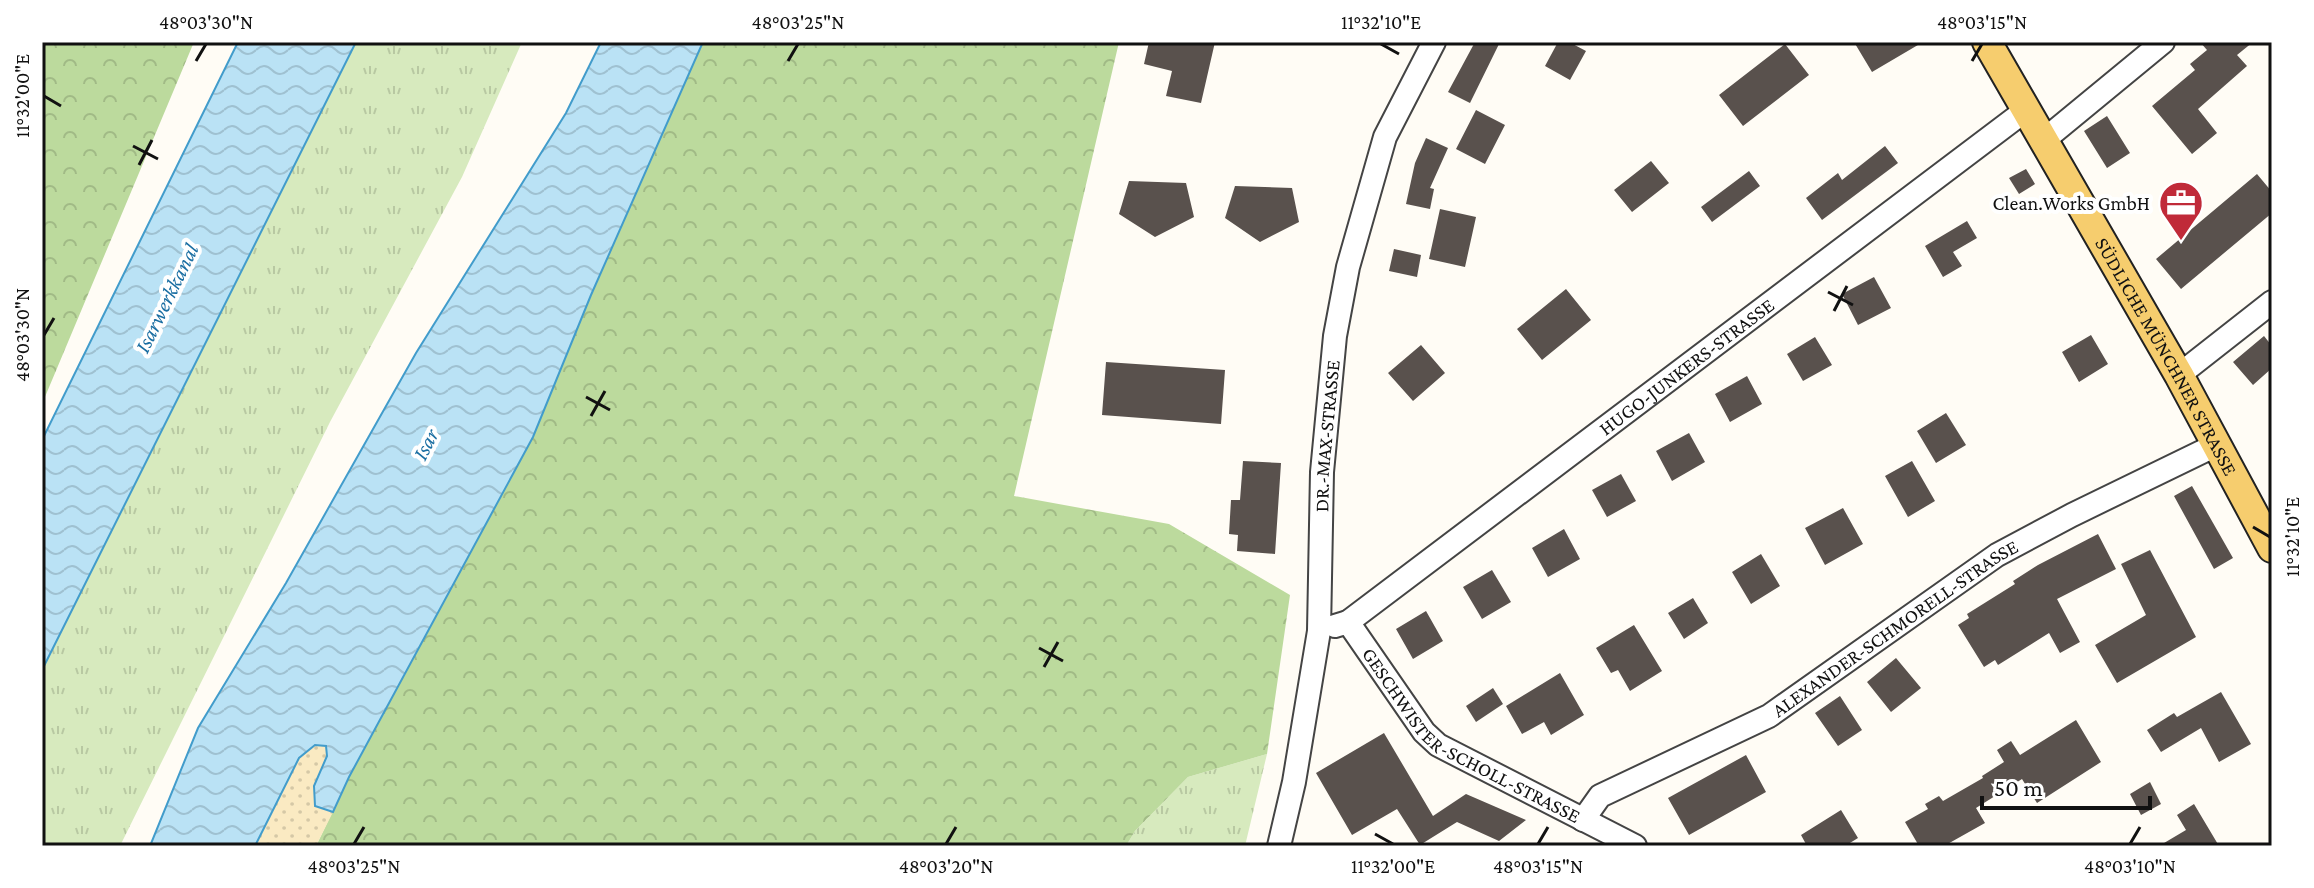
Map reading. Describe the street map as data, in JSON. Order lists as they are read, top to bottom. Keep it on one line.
{"streets":{"main road":["SÜDLICHE MÜNCHNER STRASSE"],"street":["HUGO-JUNKERS-STRASSE","DR.-MAX-STRASSE","ALEXANDER-SCHMORELL-STRASSE","GESCHWISTER-SCHOLL-STRASSE"]},"crossings":[["SÜDLICHE MÜNCHNER STRASSE","HUGO-JUNKERS-STRASSE"],["SÜDLICHE MÜNCHNER STRASSE","ALEXANDER-SCHMORELL-STRASSE"],["HUGO-JUNKERS-STRASSE","GESCHWISTER-SCHOLL-STRASSE"],["DR.-MAX-STRASSE","GESCHWISTER-SCHOLL-STRASSE"],["ALEXANDER-SCHMORELL-STRASSE","GESCHWISTER-SCHOLL-STRASSE"]],"water":["Isarwerkkanal","Isar"],"places":{"office":["Clean.Works GmbH"]},"scale_bar":"50 m","coordinates":["48°03'30\"N","48°03'25\"N","11°32'10\"E","48°03'15\"N","11°32'00\"E","48°03'20\"N","48°03'10\"N"]}
